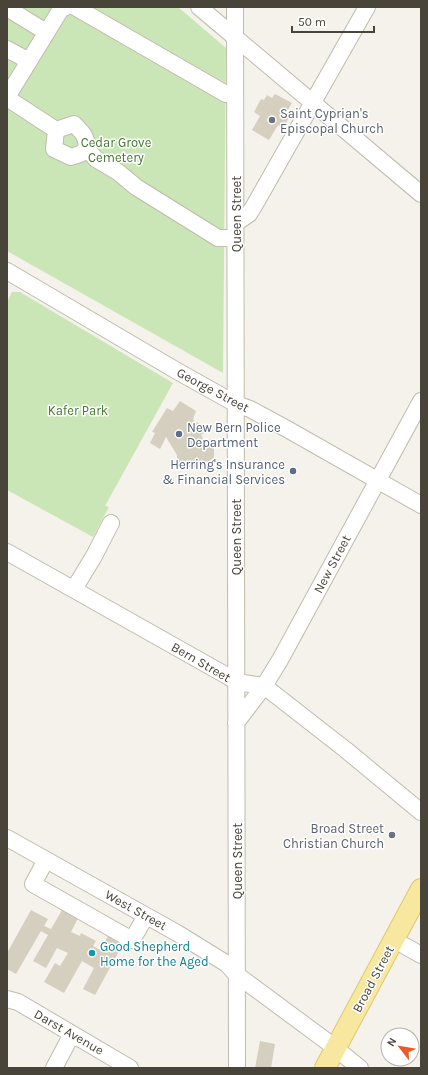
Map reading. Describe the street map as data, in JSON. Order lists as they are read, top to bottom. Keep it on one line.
{"streets":{"main road":["Broad Street"],"street":["Queen Street","George Street","New Street","Bern Street","West Street","Darst Avenue"]},"crossings":[["Queen Street","George Street"],["Queen Street","New Street"],["Queen Street","Bern Street"],["Queen Street","West Street"],["George Street","New Street"],["New Street","Bern Street"],["West Street","Broad Street"]],"parks":["Cedar Grove Cemetery","Kafer Park"],"places":["Saint Cyprian's Episcopal Church","New Bern Police Department","Herring's Insurance & Financial Services","Broad Street Christian Church","Good Shepherd Home for the Aged"],"scale_bar":"50 m","north":"top left"}
